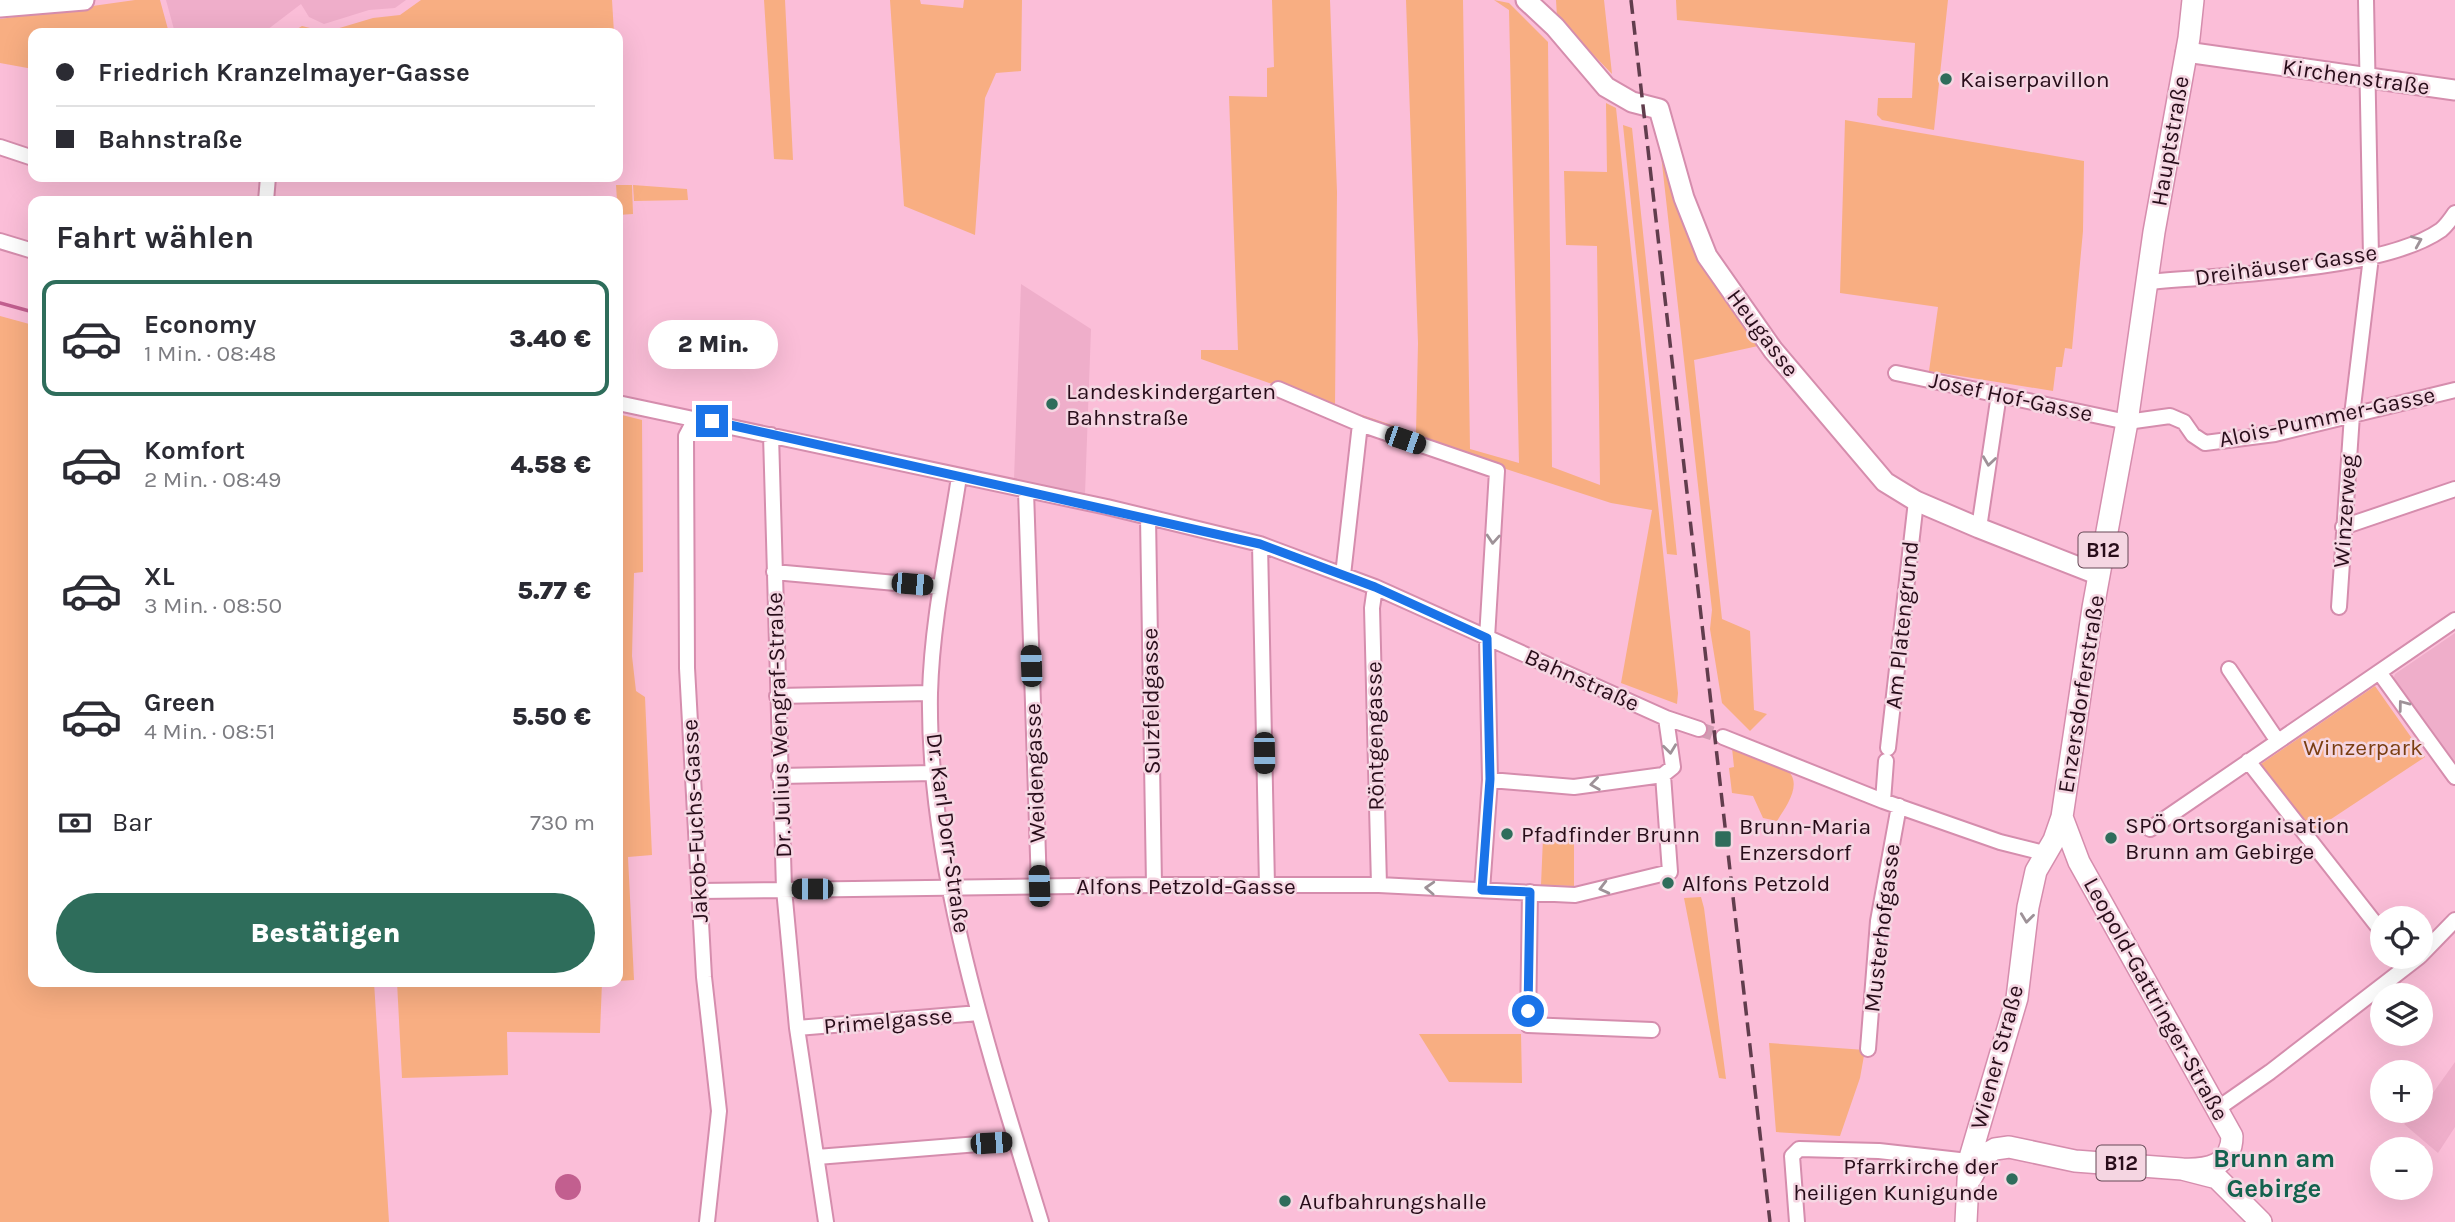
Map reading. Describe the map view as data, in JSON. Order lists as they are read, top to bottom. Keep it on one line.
{"streets":{"main road":["Hauptstraße","B12","Enzersdorferstraße","Leopold-Gattringer-Straße","Wiener Straße"],"street":["Kirchenstraße","Dreihäuser Gasse","Heugasse","Josef Hof-Gasse","Alois-Pummer-Gasse","Winzerweg","Am Platengrund","Bahnstraße","Sulzfeldgasse","Dr. Julius Wengraf-Straße","Röntgengasse","Weidengasse","Jakob-Fuchs-Gasse","Dr. Karl Dorr-Straße","Alfons Petzold-Gasse","Musterhofgasse","Primelgasse"]},"crossings":[["Kirchenstraße","Hauptstraße"],["Kirchenstraße","Winzerweg"],["Hauptstraße","Dreihäuser Gasse"],["Hauptstraße","Enzersdorferstraße"],["Dreihäuser Gasse","Winzerweg"],["Dreihäuser Gasse","Enzersdorferstraße"],["Heugasse","Am Platengrund"],["Heugasse","Enzersdorferstraße"],["Josef Hof-Gasse","Alois-Pummer-Gasse"],["Josef Hof-Gasse","Enzersdorferstraße"],["Alois-Pummer-Gasse","Winzerweg"],["Alois-Pummer-Gasse","Enzersdorferstraße"],["B12","Leopold-Gattringer-Straße"],["B12","Wiener Straße"],["Bahnstraße","Sulzfeldgasse"],["Bahnstraße","Dr. Julius Wengraf-Straße"],["Bahnstraße","Röntgengasse"],["Bahnstraße","Weidengasse"],["Bahnstraße","Jakob-Fuchs-Gasse"],["Bahnstraße","Dr. Karl Dorr-Straße"],["Enzersdorferstraße","Leopold-Gattringer-Straße"],["Enzersdorferstraße","Wiener Straße"],["Sulzfeldgasse","Alfons Petzold-Gasse"],["Dr. Julius Wengraf-Straße","Alfons Petzold-Gasse"],["Dr. Julius Wengraf-Straße","Primelgasse"],["Röntgengasse","Alfons Petzold-Gasse"],["Weidengasse","Alfons Petzold-Gasse"],["Jakob-Fuchs-Gasse","Alfons Petzold-Gasse"],["Dr. Karl Dorr-Straße","Alfons Petzold-Gasse"],["Dr. Karl Dorr-Straße","Primelgasse"],["Leopold-Gattringer-Straße","Wiener Straße"]],"one_way":["Wiener Straße"],"districts":["Brunn am Gebirge"],"parks":["Winzerpark"],"places":{"other":["Kaiserpavillon","Landeskindergarten Bahnstraße","Pfadfinder Brunn","SPÖ Ortsorganisation Brunn am Gebirge","Alfons Petzold","Pfarrkirche der heiligen Kunigunde","Aufbahrungshalle"],"transit":["Brunn-Maria Enzersdorf"]},"page":{"banner":["Friedrich Kranzelmayer-Gasse","Bahnstraße"],"heading":"Fahrt wählen","list":[{"name":"Economy","note":"1 Min. · 08:48","value":"3.40 €"},{"name":"Komfort","note":"2 Min. · 08:49","value":"4.58 €"},{"name":"XL","note":"3 Min. · 08:50","value":"5.77 €"},{"name":"Green","note":"4 Min. · 08:51","value":"5.50 €"}],"bubble":"2 Min.","pay":["Bar","730 m"],"buttons":"Bestätigen","map_buttons":["+","−"]}}
